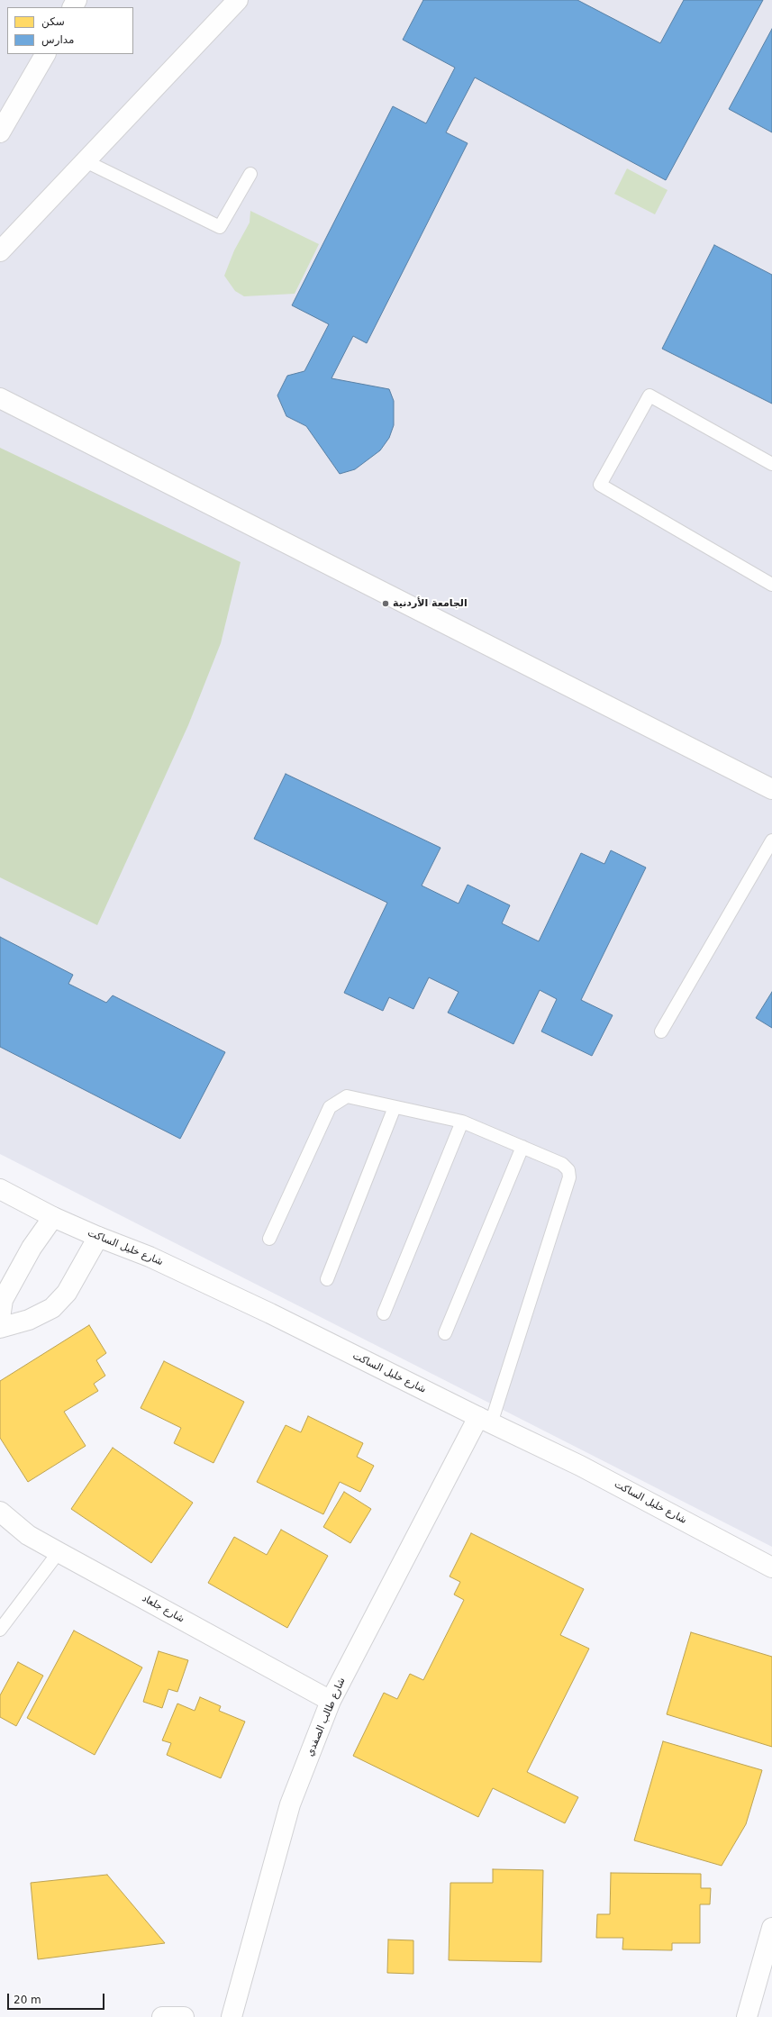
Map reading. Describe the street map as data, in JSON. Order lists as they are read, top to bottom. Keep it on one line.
{"streets":{"street":["شارع خليل الساكت","شارع جلعاد","شارع طالب الصفدي"]},"crossings":[["شارع خليل الساكت","شارع طالب الصفدي"],["شارع جلعاد","شارع طالب الصفدي"]],"places":["الجامعة الأردنية"],"legend":["سكن","مدارس"],"scale_bar":"20 m"}
